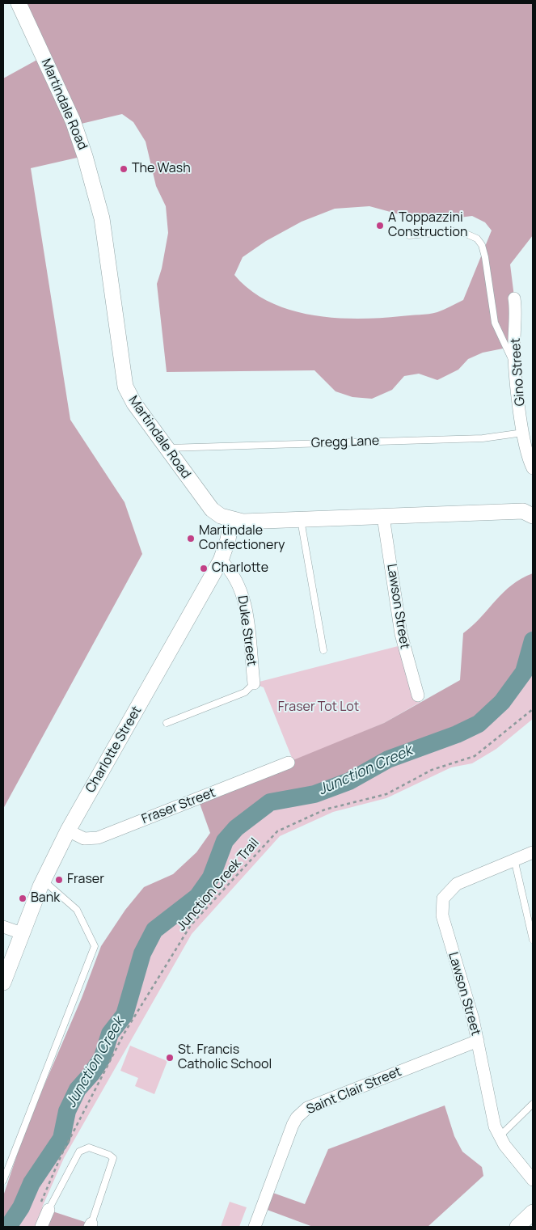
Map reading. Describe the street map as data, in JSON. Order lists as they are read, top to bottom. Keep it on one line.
{"streets":{"street":["Martindale Road","Gino Street","Lawson Street","Duke Street","Charlotte Street","Fraser Street","Saint Clair Street"],"lane":["Gregg Lane"],"path":["Junction Creek Trail"]},"crossings":[["Martindale Road","Gregg Lane"],["Martindale Road","Lawson Street"],["Martindale Road","Charlotte Street"],["Gino Street","Gregg Lane"],["Lawson Street","Saint Clair Street"],["Duke Street","Charlotte Street"],["Charlotte Street","Fraser Street"]],"water":["Junction Creek"],"parks":["Fraser Tot Lot"],"places":["The Wash","A Toppazzini Construction","Martindale Confectionery","Charlotte","Fraser","Bank","St. Francis Catholic School"]}
